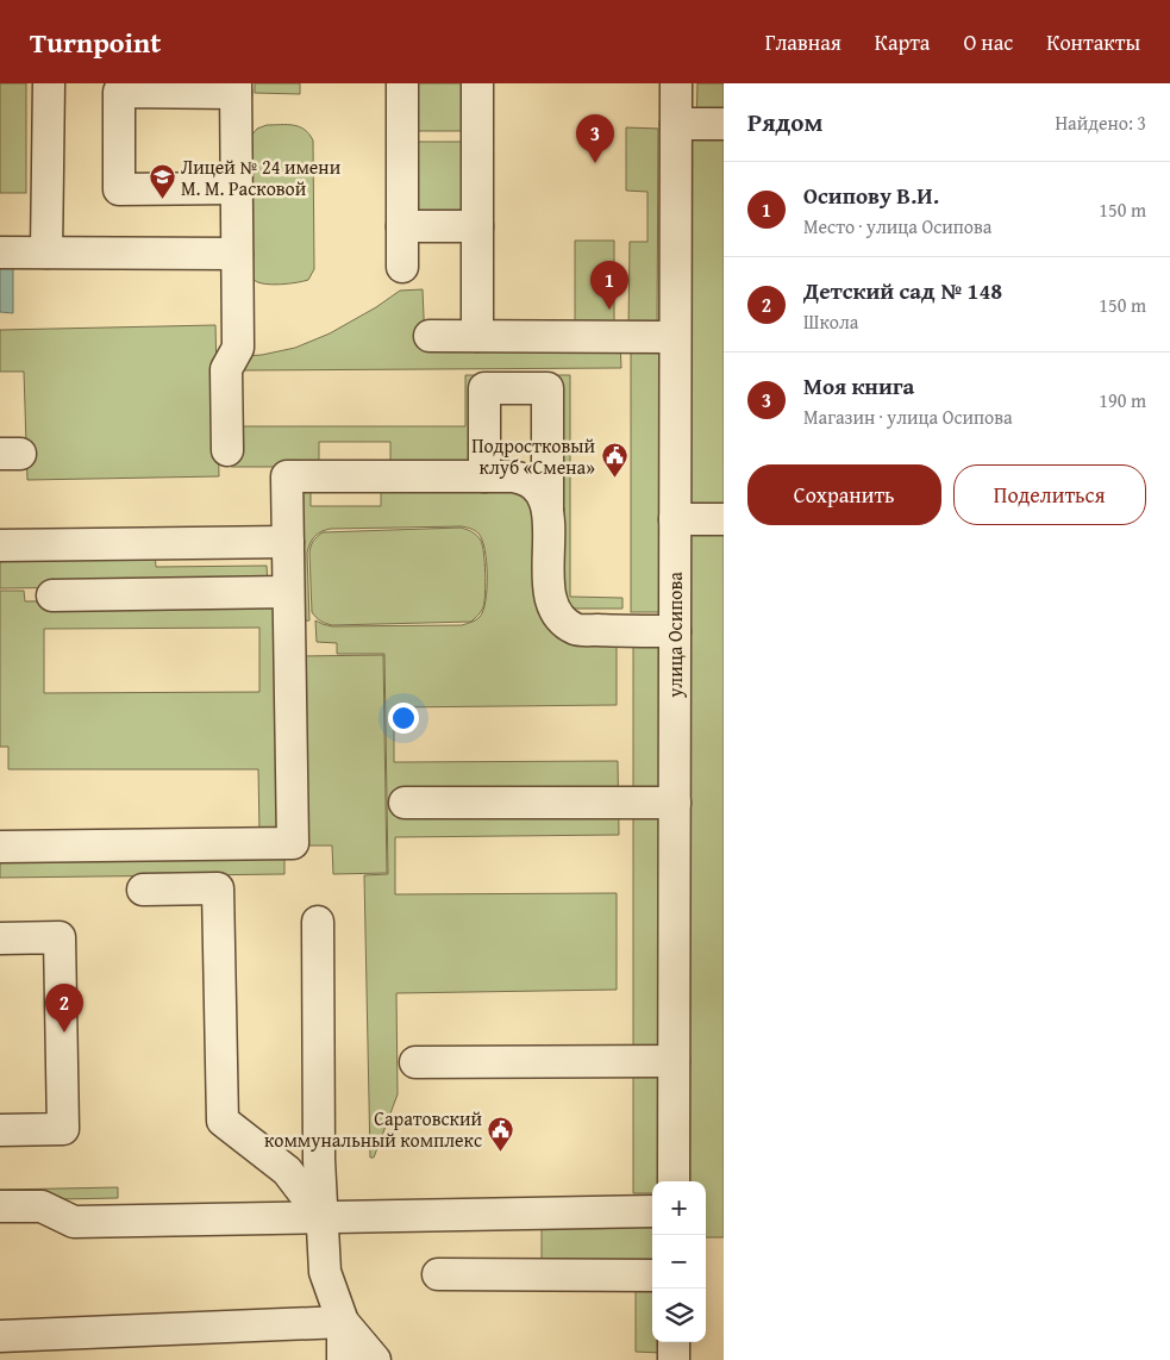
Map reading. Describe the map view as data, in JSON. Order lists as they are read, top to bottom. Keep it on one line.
{"streets":{"street":["улица Осипова"]},"places":{"school or university":["Лицей № 24 имени М. М. Расковой"],"public building":["Подростковый клуб «Смена»","Саратовский коммунальный комплекс"]},"page":{"header":"Turnpoint","nav":["Главная","Карта","О нас","Контакты"],"heading":["Рядом","Найдено: 3"],"pins":["3","1","2"],"list":[{"mark":"1","name":"Осипову В.И.","note":"Место · улица Осипова","value":"150 m"},{"mark":"2","name":"Детский сад № 148","note":"Школа","value":"150 m"},{"mark":"3","name":"Моя книга","note":"Магазин · улица Осипова","value":"190 m"}],"buttons":["Сохранить","Поделиться"],"map_buttons":["+","−"]}}
